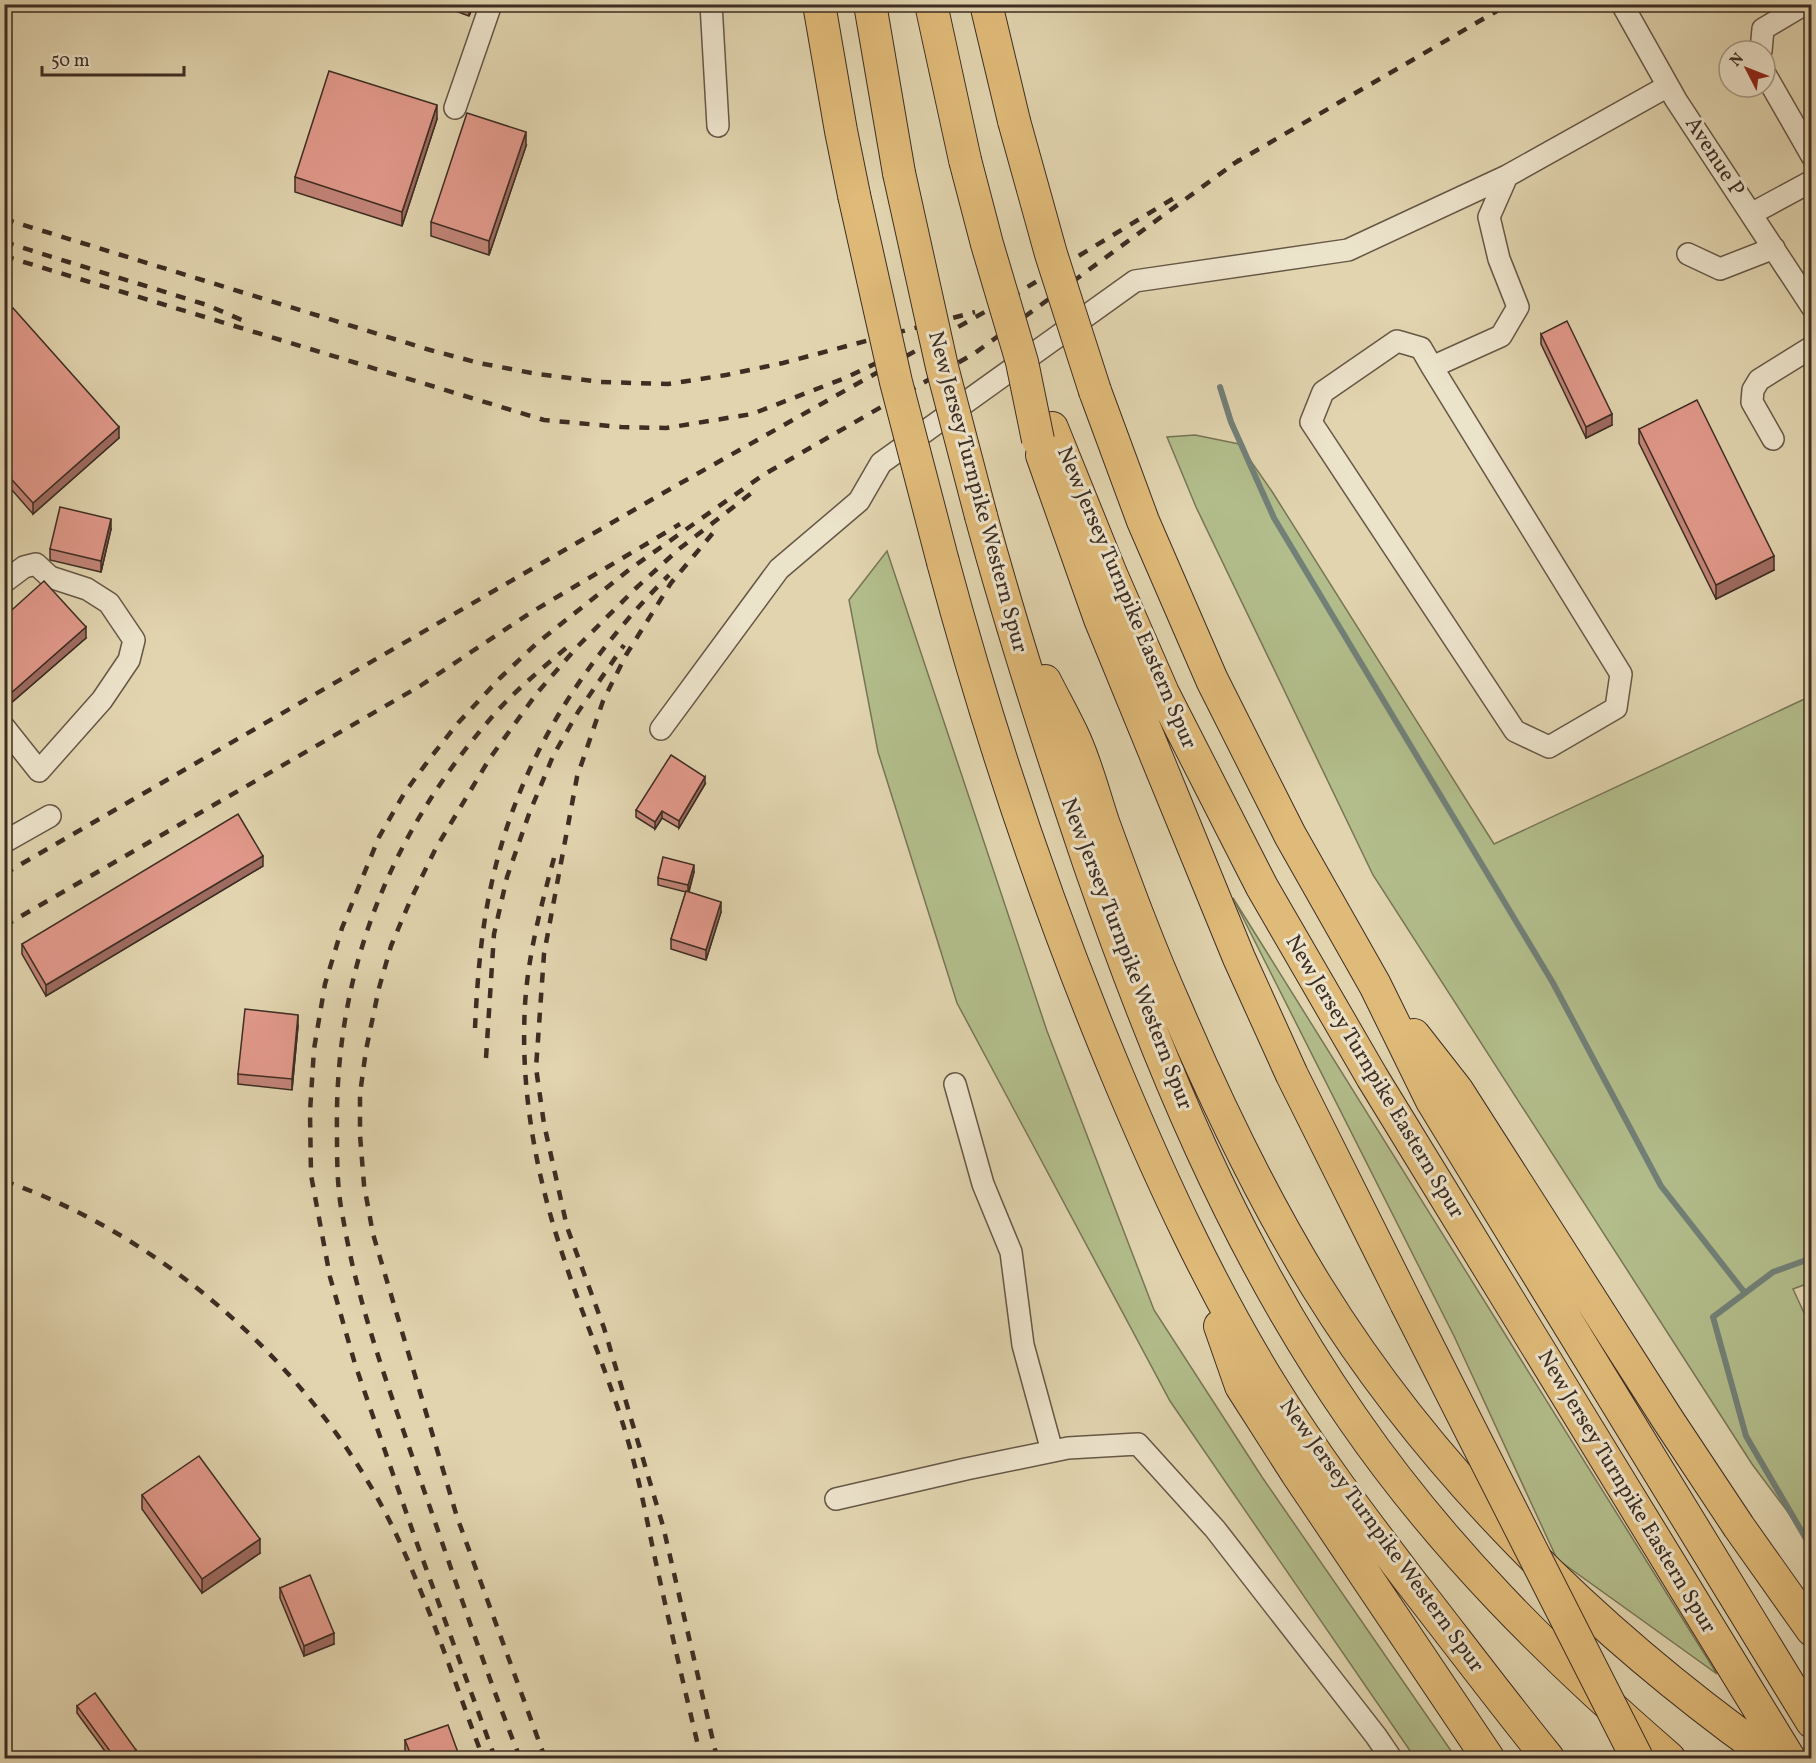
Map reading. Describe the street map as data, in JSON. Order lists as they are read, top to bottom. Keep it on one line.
{"streets":{"highway":["New Jersey Turnpike Western Spur","New Jersey Turnpike Eastern Spur"],"street":["Avenue P"]},"scale_bar":"50 m","north":"top left"}
